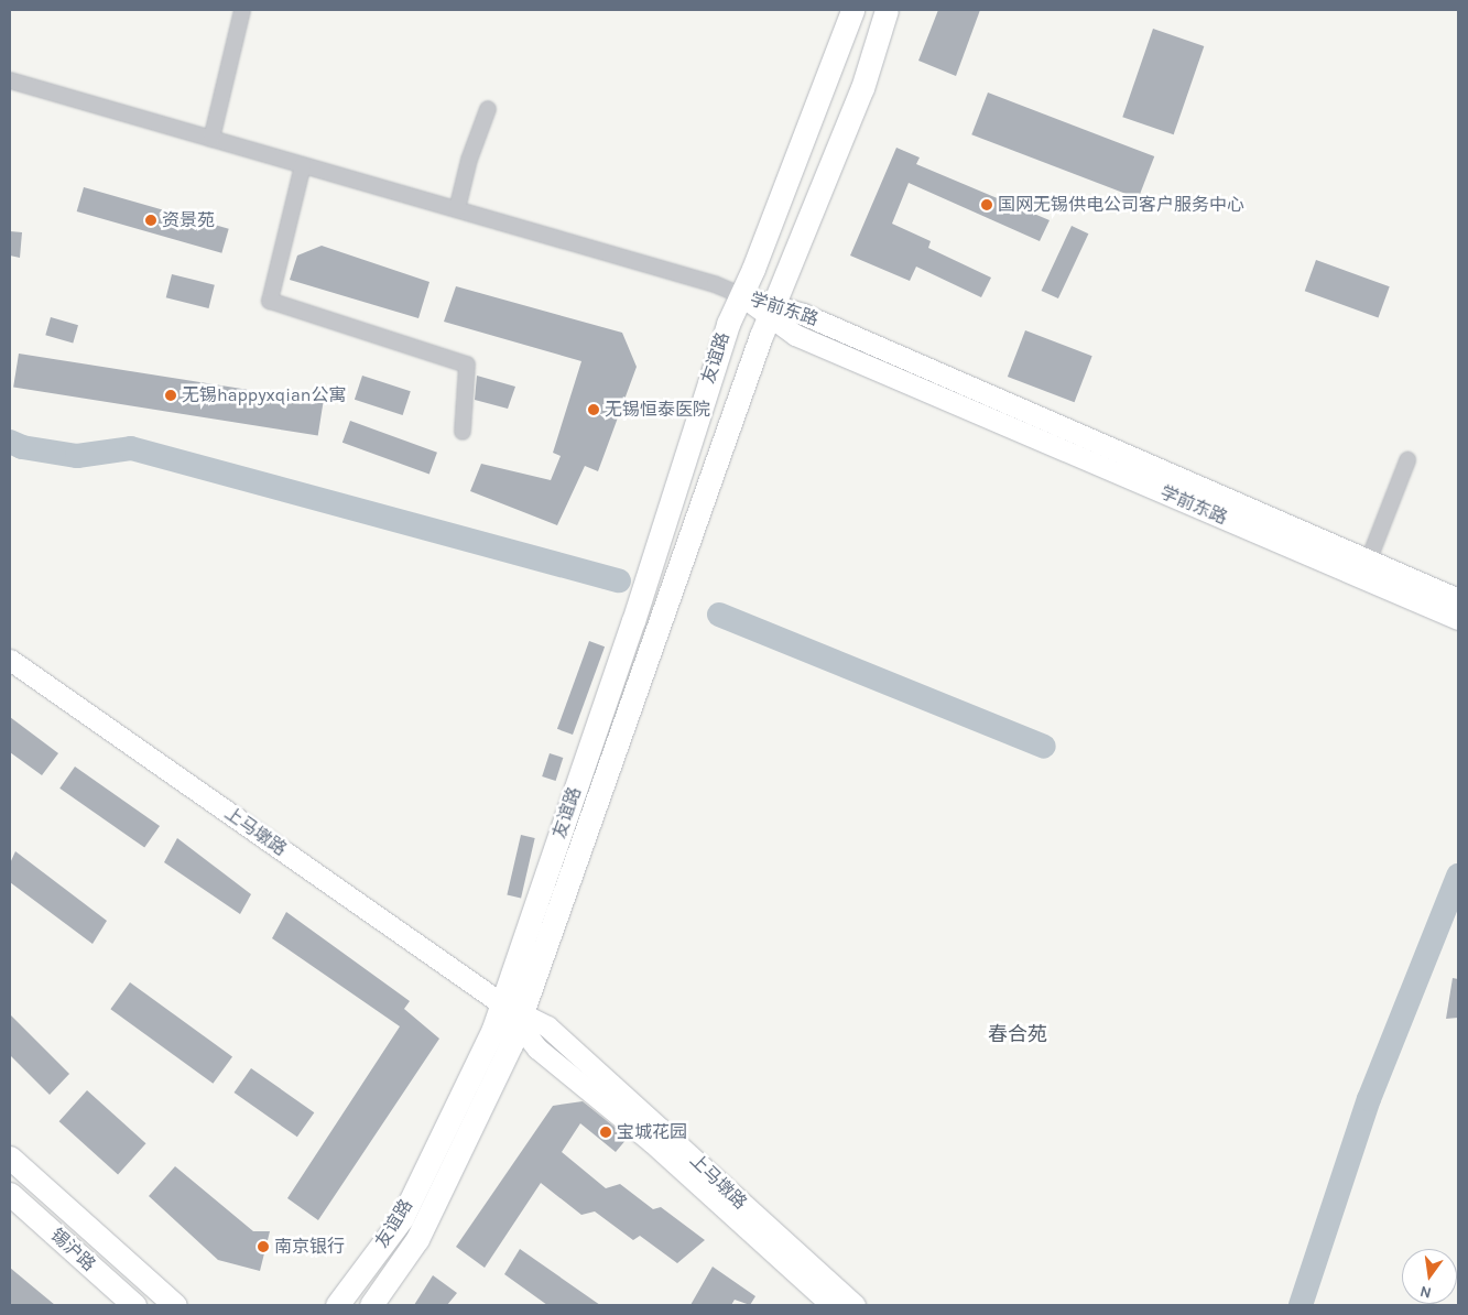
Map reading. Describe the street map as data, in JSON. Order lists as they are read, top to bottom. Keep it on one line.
{"streets":{"main road":["学前东路","友谊路","上马墩路","锡沪路"]},"crossings":[["学前东路","友谊路"],["友谊路","上马墩路"]],"districts":["春合苑"],"places":["国网无锡供电公司客户服务中心","资景苑","无锡happyxqian公寓","无锡恒泰医院","宝城花园","南京银行"],"north":"bottom"}
